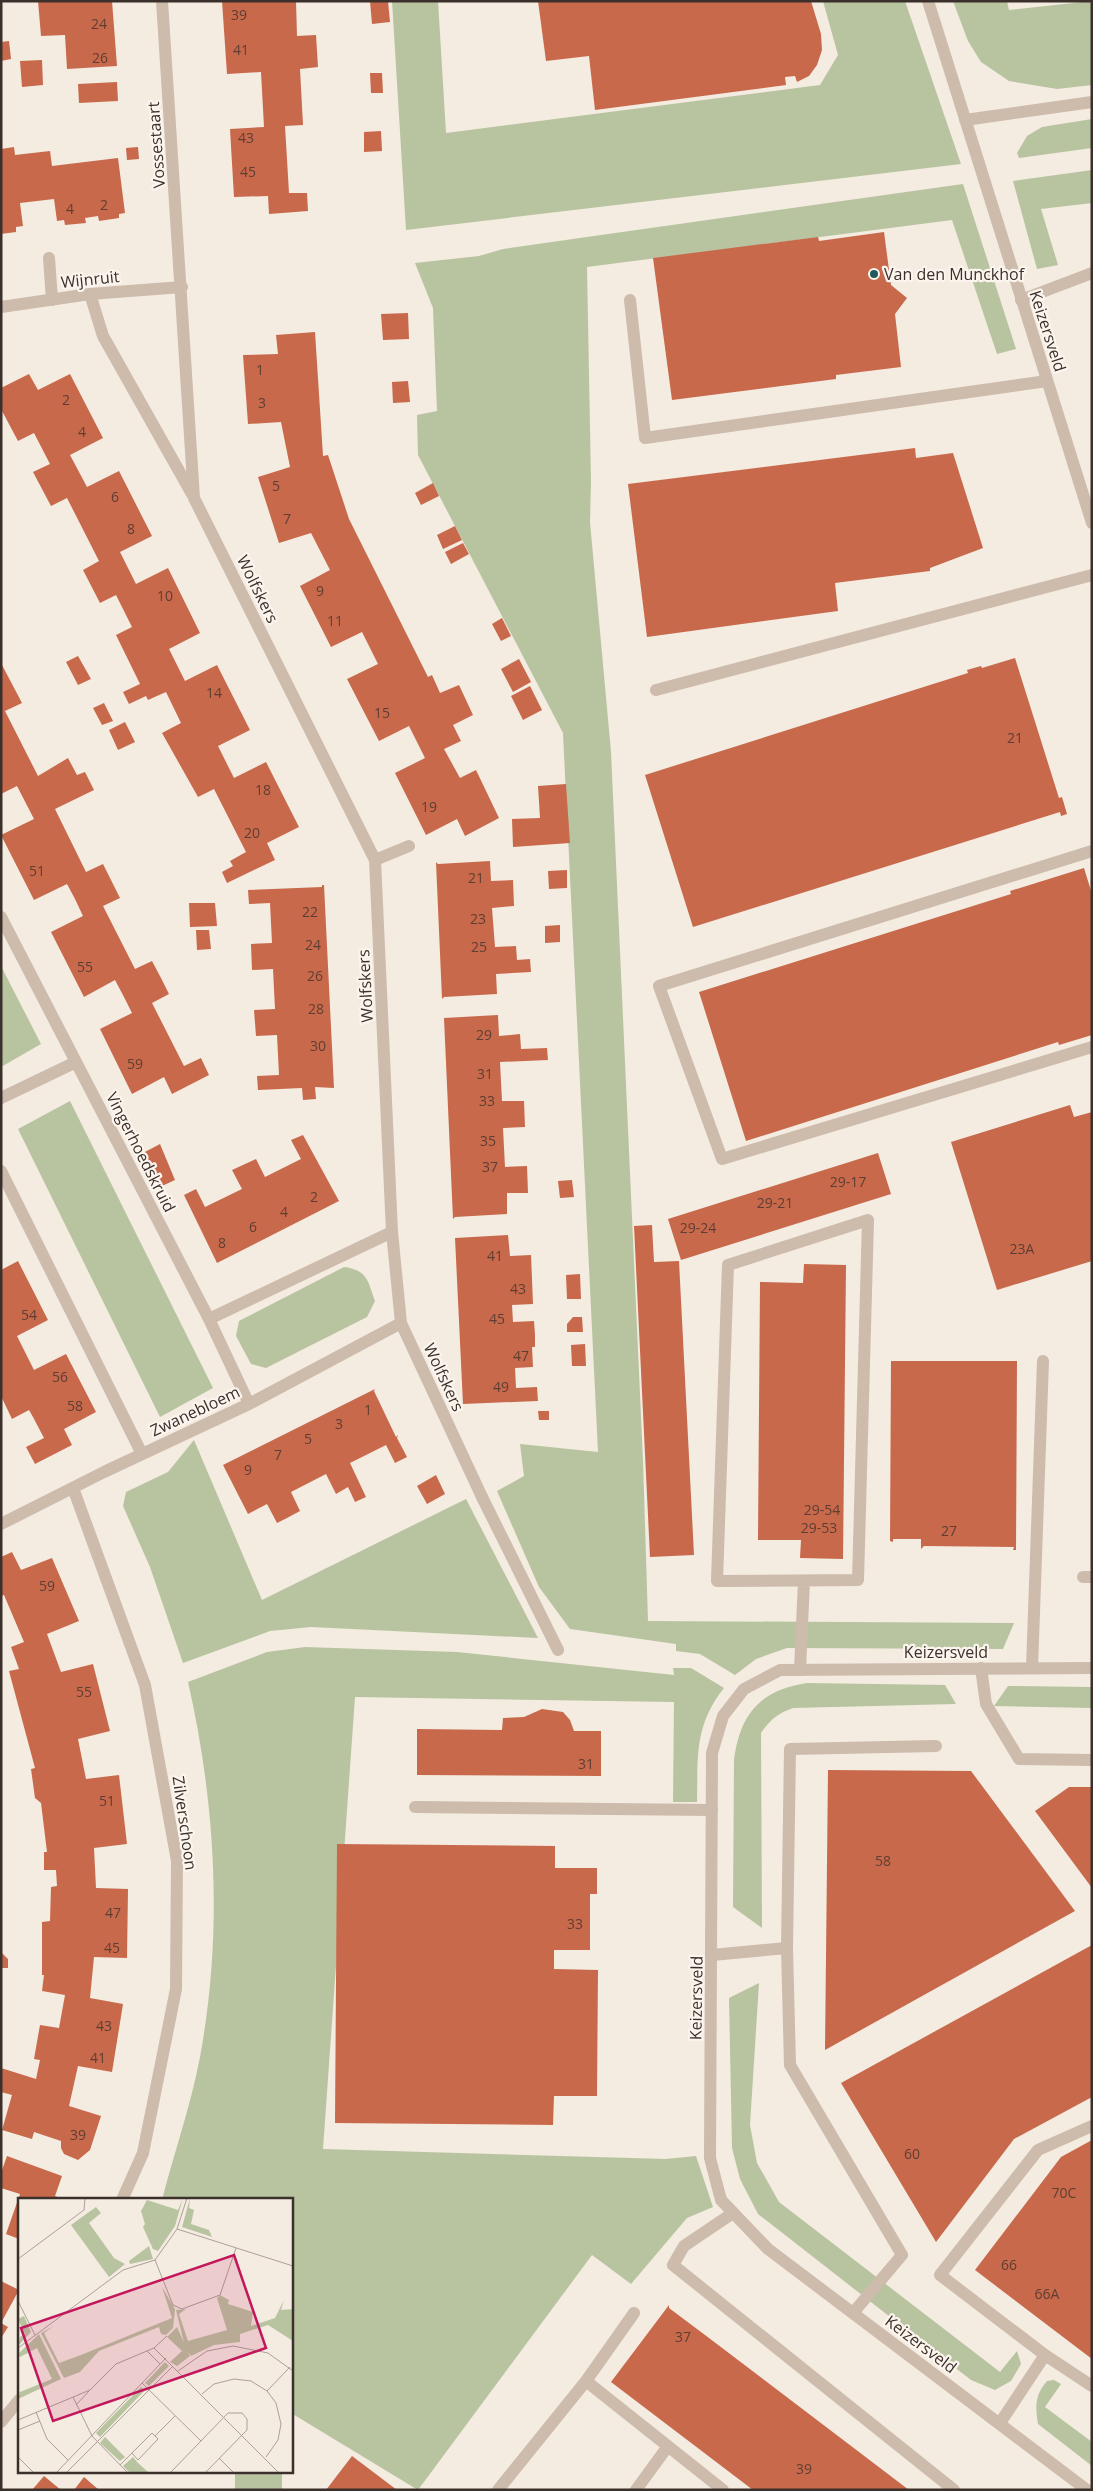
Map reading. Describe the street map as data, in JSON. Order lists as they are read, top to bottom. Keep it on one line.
{"streets":{"street":["Vossestaart","Wijnruit","Keizersveld","Wolfskers","Vingerhoedskruid","Zwanebloem","Zilverschoon"]},"crossings":[["Vossestaart","Wijnruit"],["Vossestaart","Wolfskers"],["Wijnruit","Wolfskers"],["Wolfskers","Zwanebloem"],["Vingerhoedskruid","Zwanebloem"],["Zwanebloem","Zilverschoon"]],"places":["Van den Munckhof"],"house_numbers":["39","24","41","26","43","45","2","4","1","2","3","4","5","6","7","8","9","10","11","14","15","21","18","19","20","51","21","22","23","24","25","55","26","28","29","30","59","31","33","35","37","29-17","2","29-21","4","6","29-24","8","23A","41","43","54","45","47","56","49","58","1","3","5","7","9","29-54","29-53","27","59","55","31","51","58","47","33","45","43","41","39","60","70C","66","66A","37","39"]}
